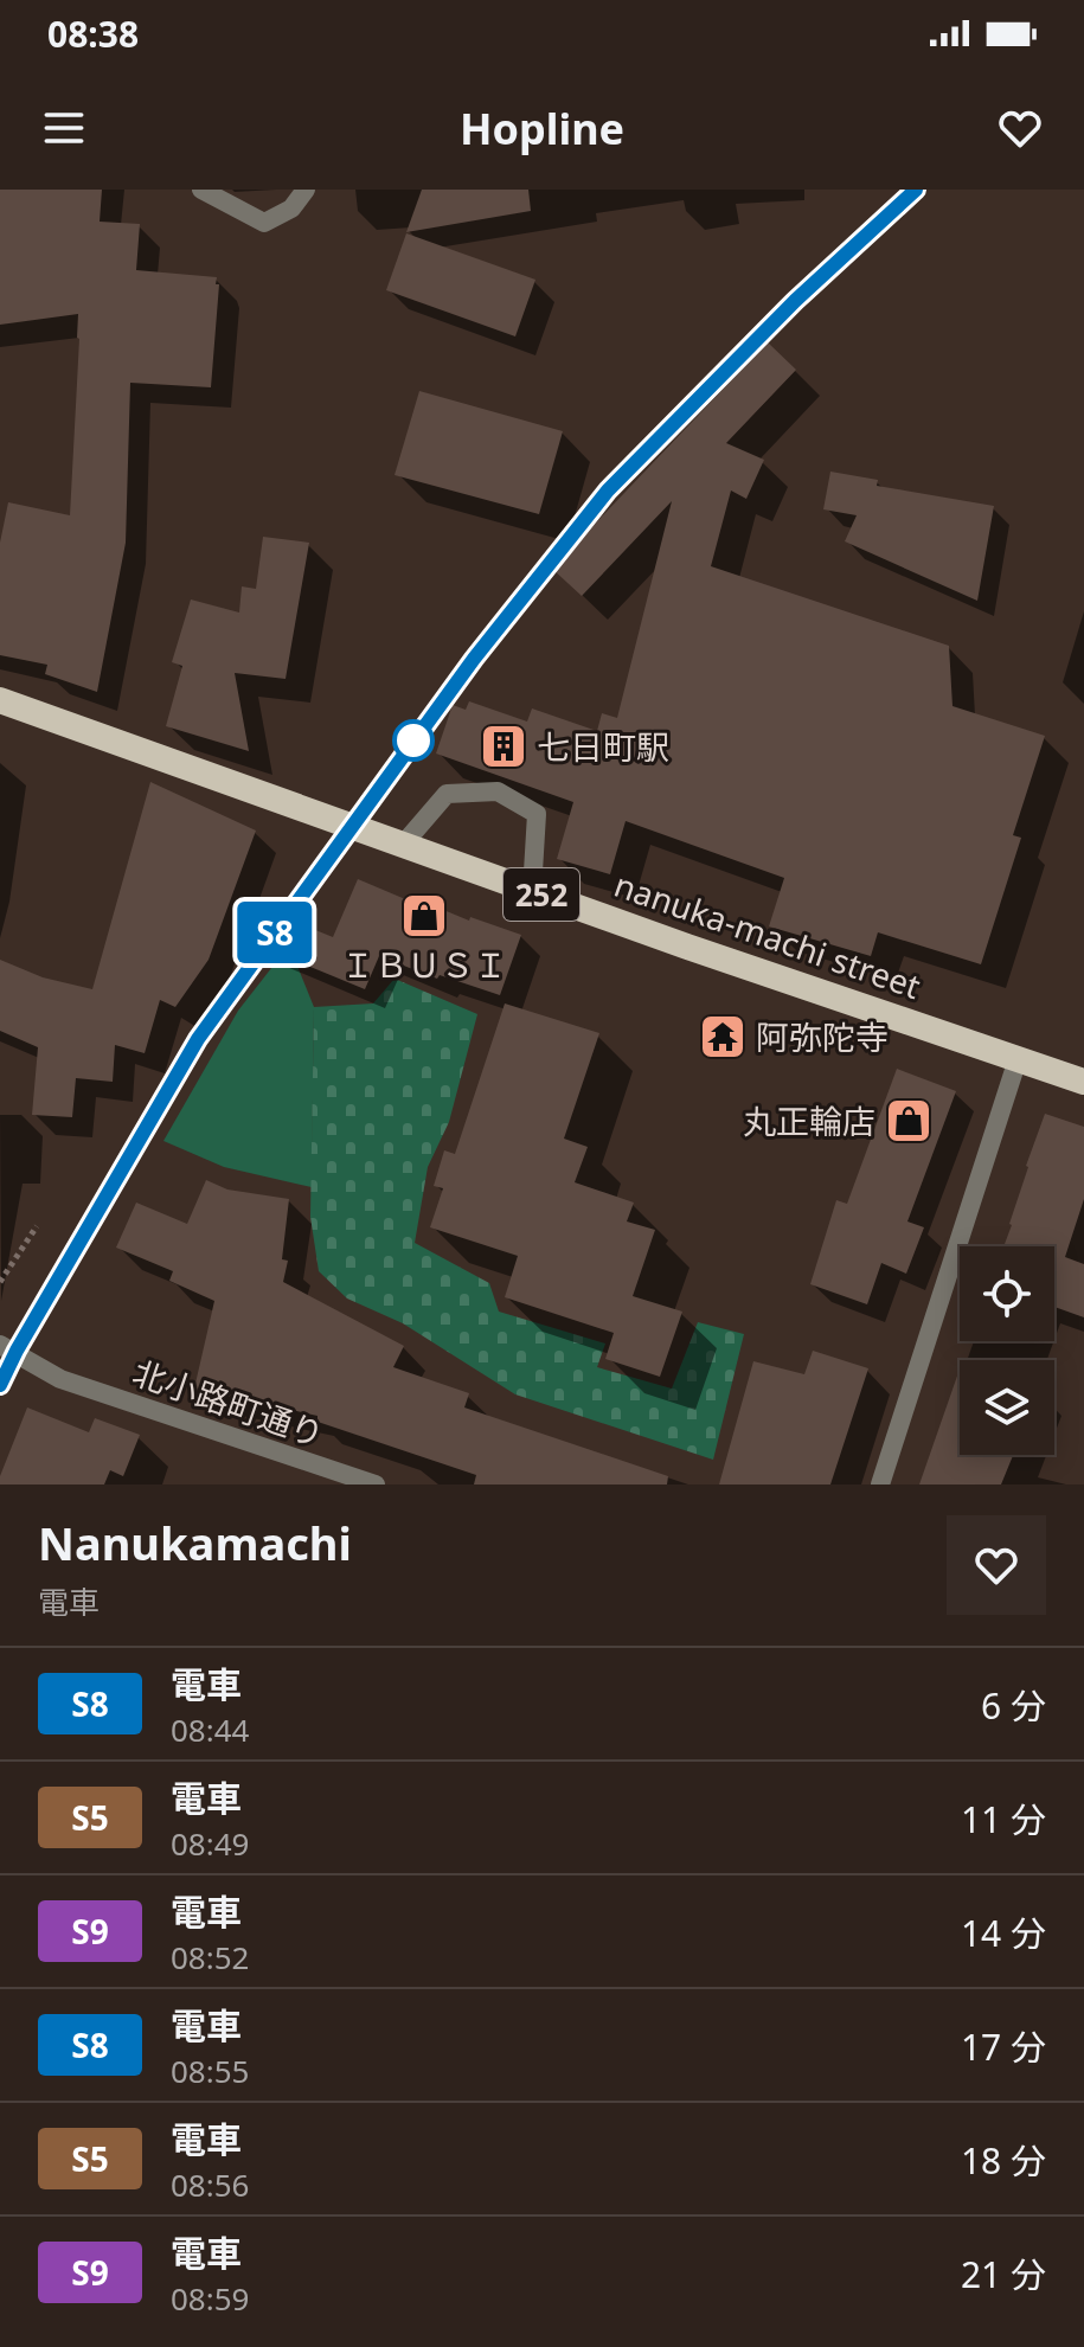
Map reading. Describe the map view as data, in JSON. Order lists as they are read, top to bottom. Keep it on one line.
{"streets":{"highway":["252","nanuka-machi street"],"street":["北小路町通り"]},"places":{"building":["七日町駅"],"shop":["ＩＢＵＳＩ","丸正輪店"],"temple":["阿弥陀寺"]},"page":{"status":"08:38","header":"Hopline","on_map":"S8","heading":["Nanukamachi","電車"],"list":[{"mark":"S8","name":"電車","note":"08:44","value":"6 分"},{"mark":"S5","name":"電車","note":"08:49","value":"11 分"},{"mark":"S9","name":"電車","note":"08:52","value":"14 分"},{"mark":"S8","name":"電車","note":"08:55","value":"17 分"},{"mark":"S5","name":"電車","note":"08:56","value":"18 分"},{"mark":"S9","name":"電車","note":"08:59","value":"21 分"}]}}
